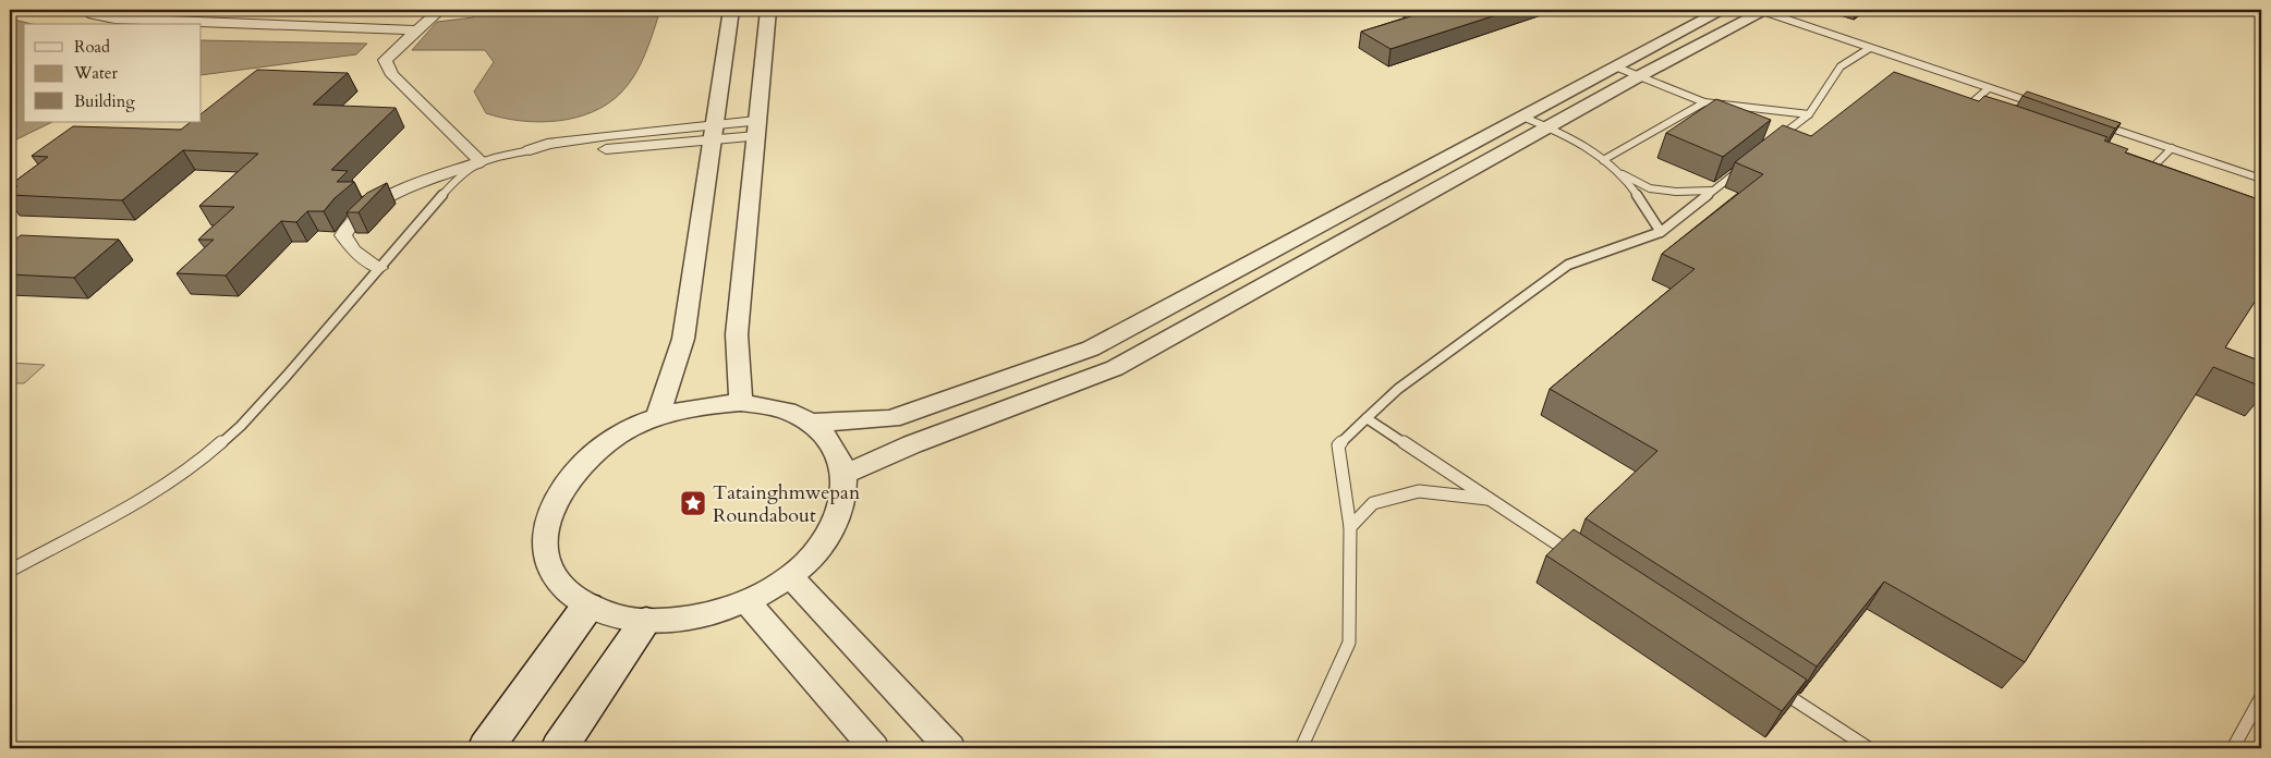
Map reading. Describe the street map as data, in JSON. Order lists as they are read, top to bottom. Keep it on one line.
{"places":{"place":["Tatainghmwepan Roundabout"]},"legend":["Road","Water","Building"]}
